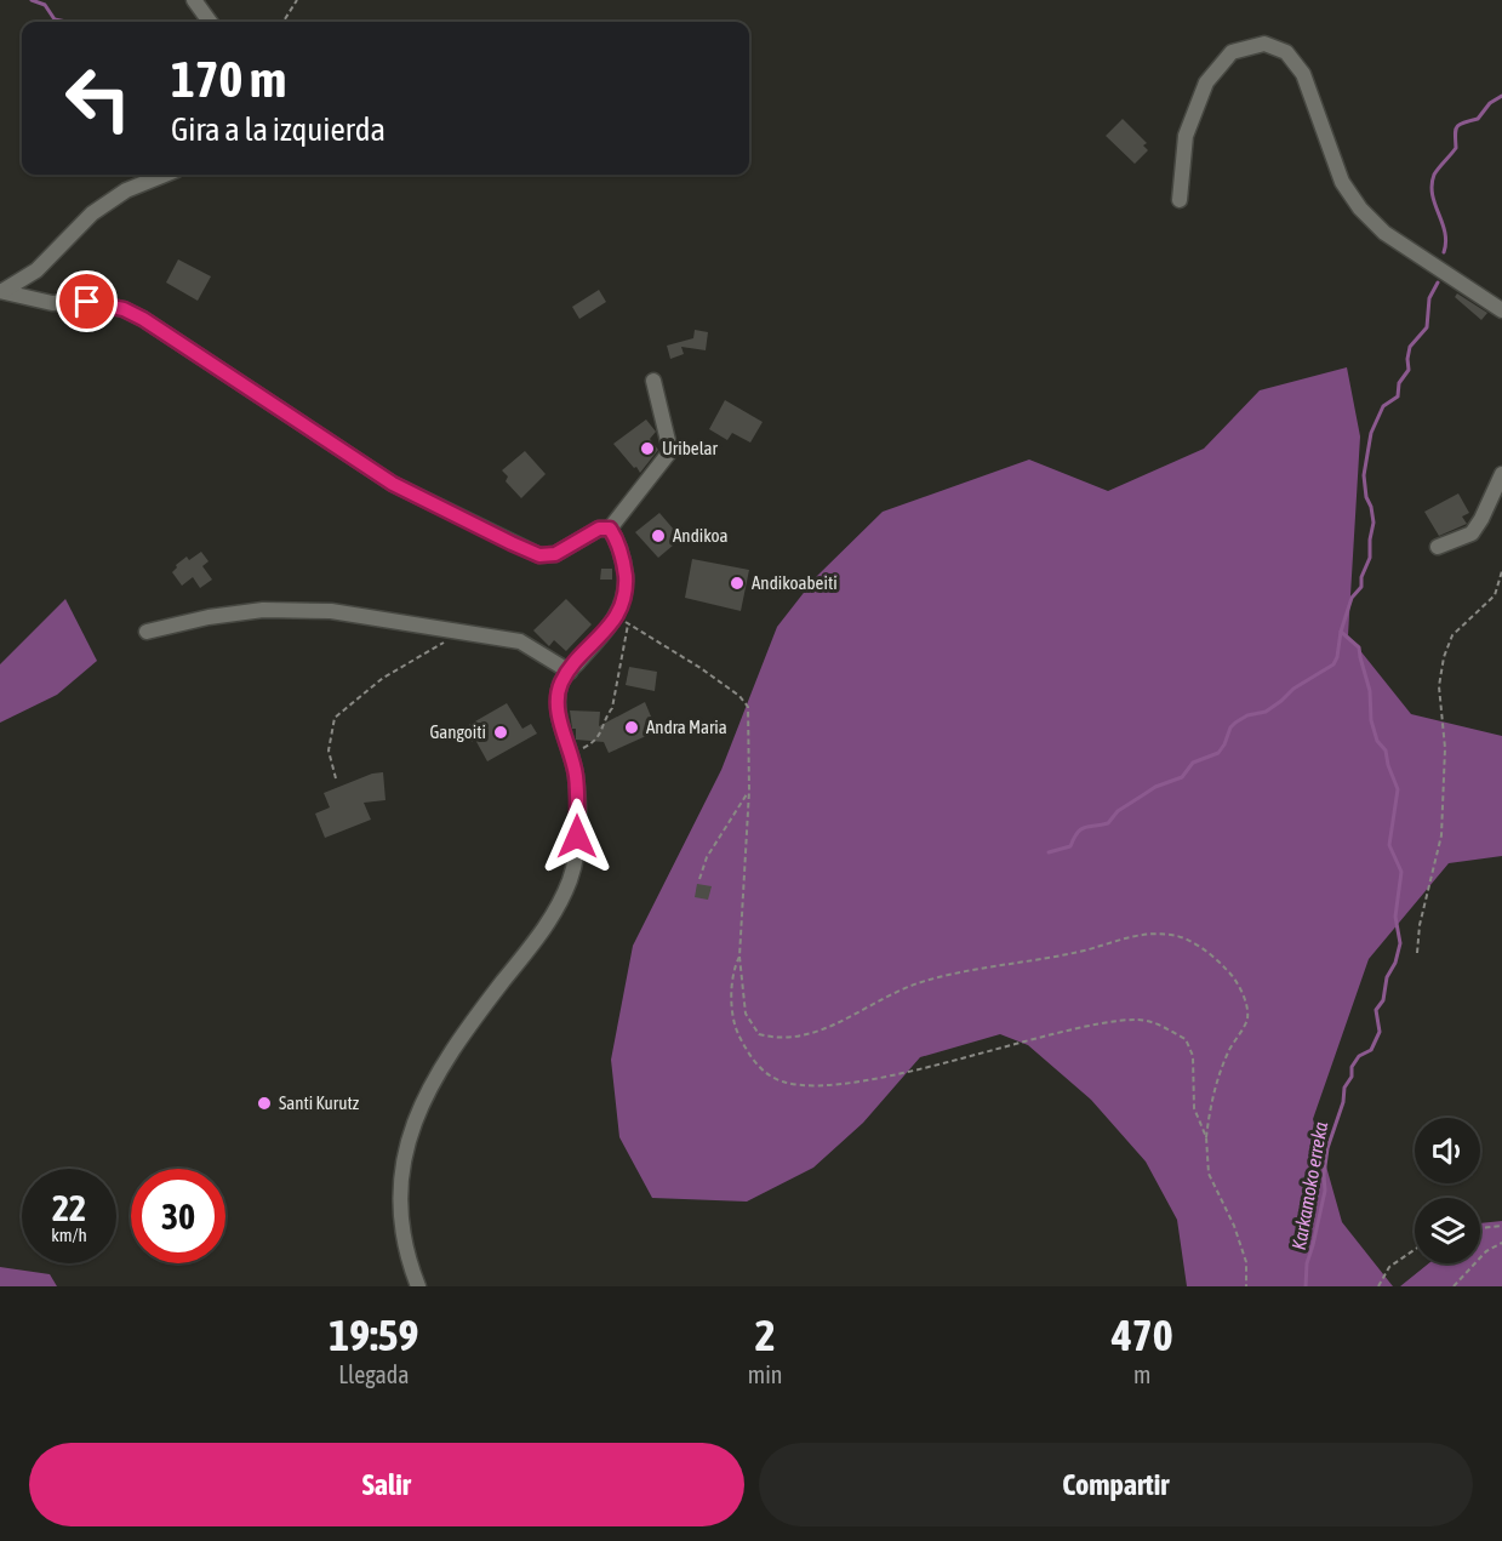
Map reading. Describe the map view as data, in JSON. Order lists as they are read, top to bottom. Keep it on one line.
{"water":["Karkamoko erreka"],"places":["Uribelar","Andikoa","Andikoabeiti","Andra Maria","Gangoiti","Santi Kurutz"],"page":{"turn":["170 m","Gira a la izquierda"],"speed":"22 km/h","limit":"30","eta":["19:59","Llegada","2","min","470","m"],"buttons":["Salir","Compartir"]}}
